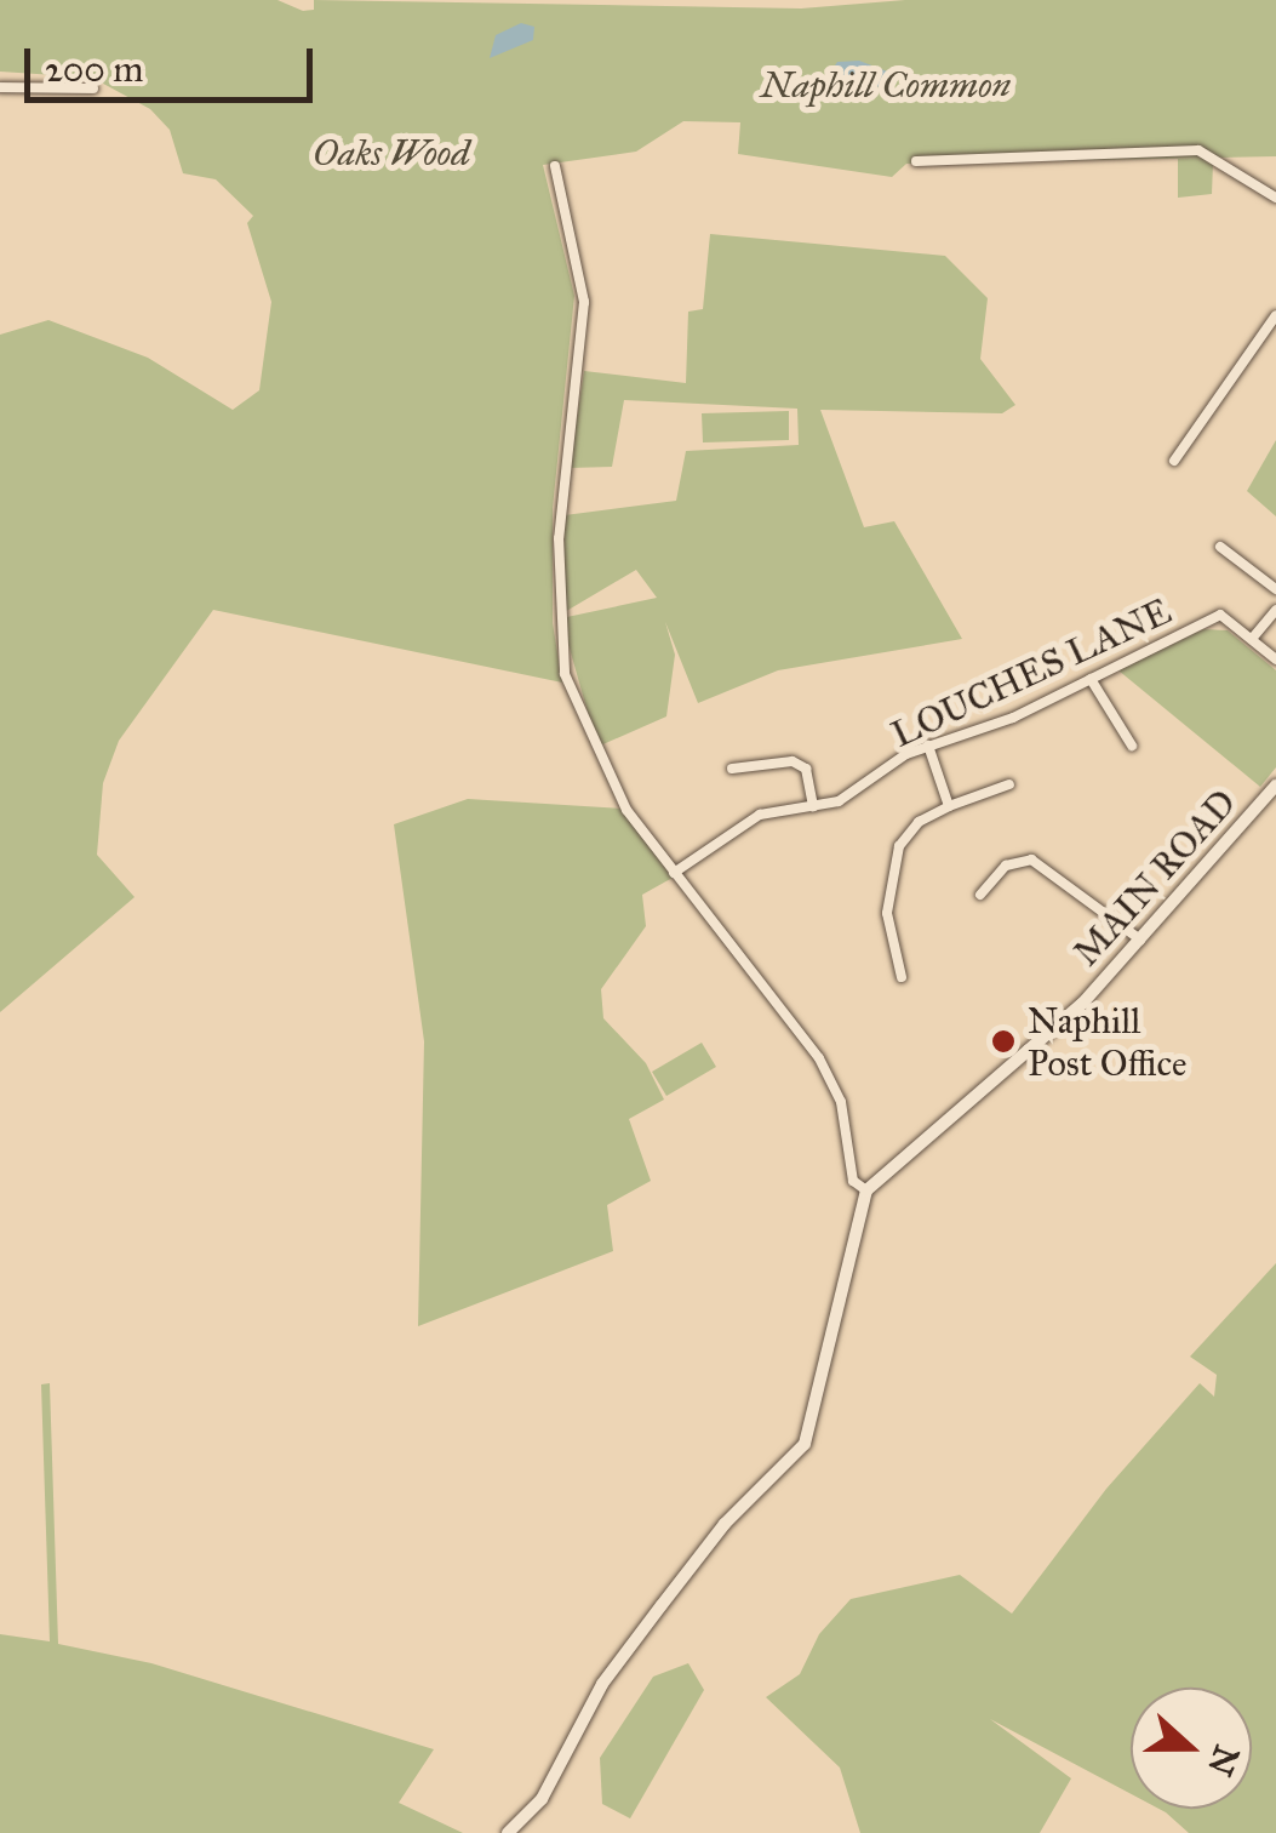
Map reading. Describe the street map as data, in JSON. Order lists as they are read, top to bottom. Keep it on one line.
{"streets":{"street":["LOUCHES LANE","MAIN ROAD"]},"parks":["Naphill Common","Oaks Wood"],"places":["Naphill Post Office"],"scale_bar":"200 m","north":"right"}
